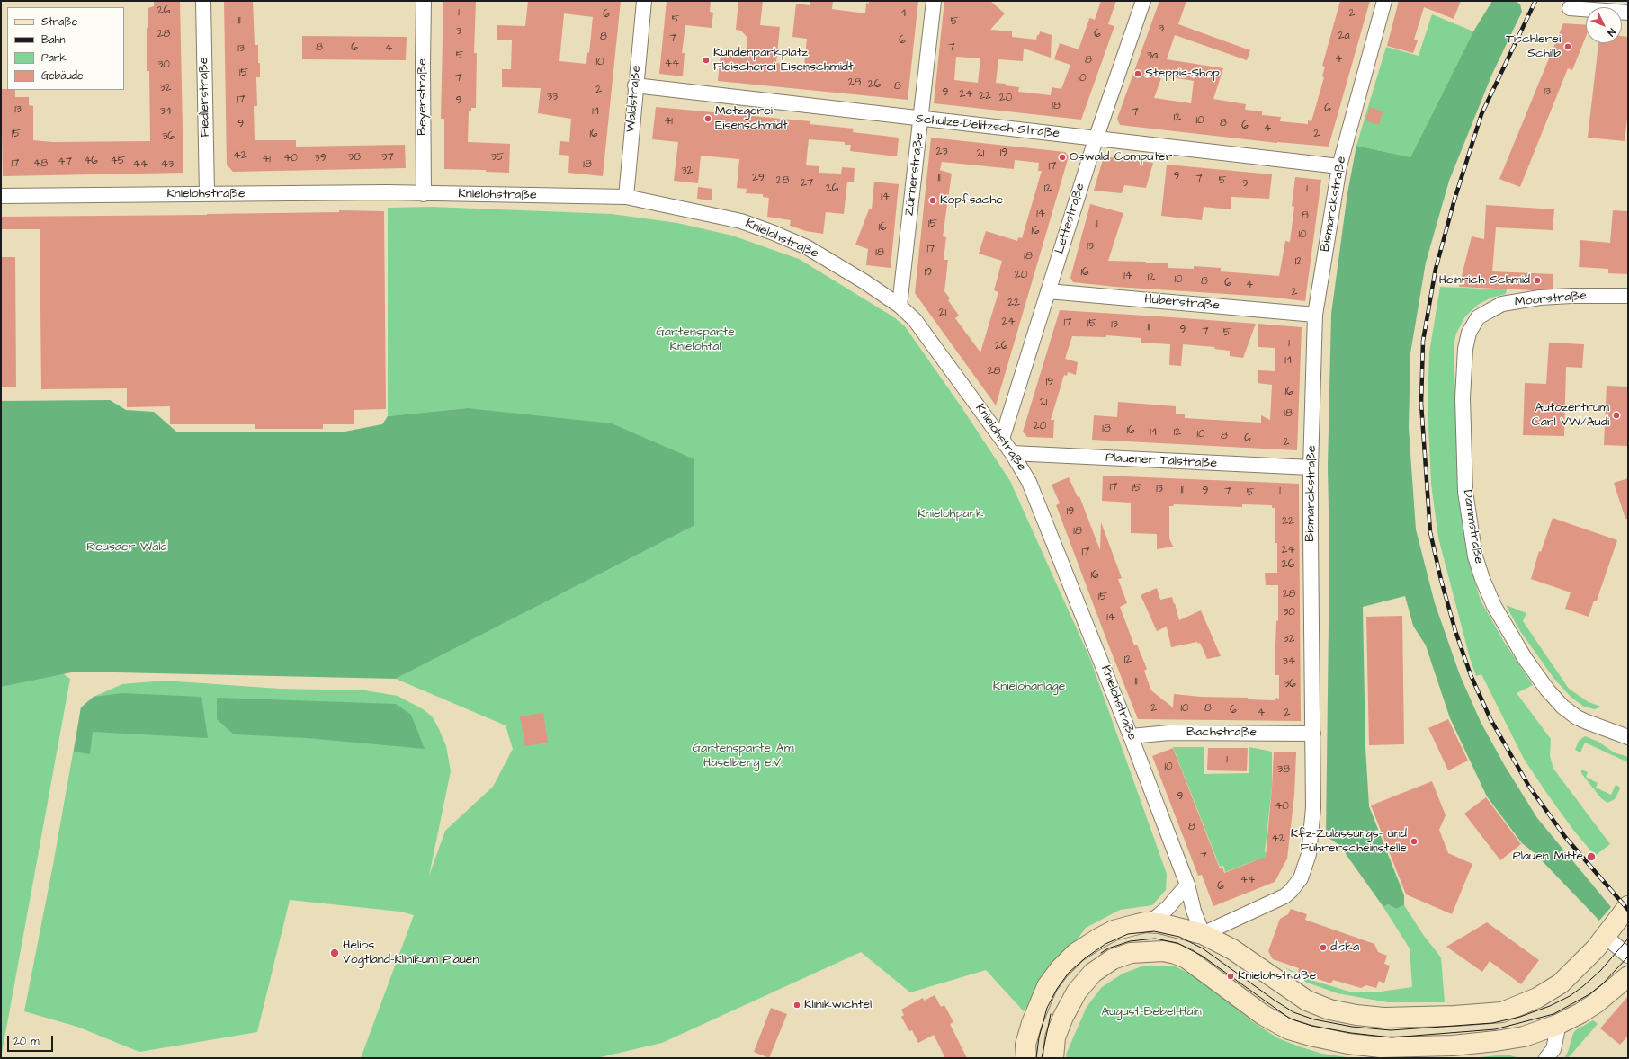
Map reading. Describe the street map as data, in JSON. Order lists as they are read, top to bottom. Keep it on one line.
{"streets":{"street":["Fiedlerstraße","Beyerstraße","Waldstraße","Schulze-Delitzsch-Straße","Zürnerstraße","Knielohstraße","Bismarckstraße","Lettestraße","Moorstraße","Huberstraße","Plauener Talstraße","Dammstraße","Bachstraße"]},"crossings":[["Fiedlerstraße","Knielohstraße"],["Beyerstraße","Knielohstraße"],["Waldstraße","Schulze-Delitzsch-Straße"],["Waldstraße","Knielohstraße"],["Schulze-Delitzsch-Straße","Zürnerstraße"],["Schulze-Delitzsch-Straße","Bismarckstraße"],["Schulze-Delitzsch-Straße","Lettestraße"],["Zürnerstraße","Knielohstraße"],["Knielohstraße","Bismarckstraße"],["Knielohstraße","Lettestraße"],["Knielohstraße","Plauener Talstraße"],["Knielohstraße","Bachstraße"],["Bismarckstraße","Huberstraße"],["Bismarckstraße","Plauener Talstraße"],["Bismarckstraße","Bachstraße"],["Lettestraße","Huberstraße"],["Moorstraße","Dammstraße"]],"parks":["Gartensparte Knielohtal","Knielohpark","Reusaer Wald","Knielohanlage","Gartensparte Am Haselberg e.V.","August-Bebel-Hain"],"places":["Tischlerei Schilb","Kundenparkplatz Fleischerei Eisenschmidt","Steppis-Shop","Metzgerei Eisenschmidt","Oswald Computer","Kopfsache","Heinrich Schmid","Autozentrum Carl VW/Audi","Kfz-Zulassungs- und Führerscheinstelle","Plauen Mitte","diska","Helios Vogtland-Klinikum Plauen","Knielohstraße","Klinikwichtel"],"house_numbers":["26","1","4","2","6","5","11","5","3","3","28","6","2a","8","7","6","8","6","7","13","4","5","3a","4","8","10","44","30","15","7","10","28","26","8","32","12","13","9","24","22","33","20","17","9","18","6","13","34","14","7","12","10","41","8","19","6","4","15","16","2","36","23","19","21","42","38","37","35","40","39","41","46","45","47","17","48","44","43","18","17","32","9","29","11","7","28","5","27","3","26","12","1","14","14","8","15","11","16","16","10","13","17","18","18","12","19","16","20","14","12","10","8","6","4","2","22","21","24","17","15","13","11","9","7","5","1","26","14","28","19","16","21","18","20","18","16","14","12","10","8","6","2","17","15","13","11","9","1","7","5","19","22","18","24","17","26","16","28","15","30","14","32","12","34","11","36","12","10","8","6","4","2","1","10","38","9","40","8","42","7","44","6"],"legend":["Straße","Bahn","Park","Gebäude"],"scale_bar":"20 m","north":"bottom right"}
